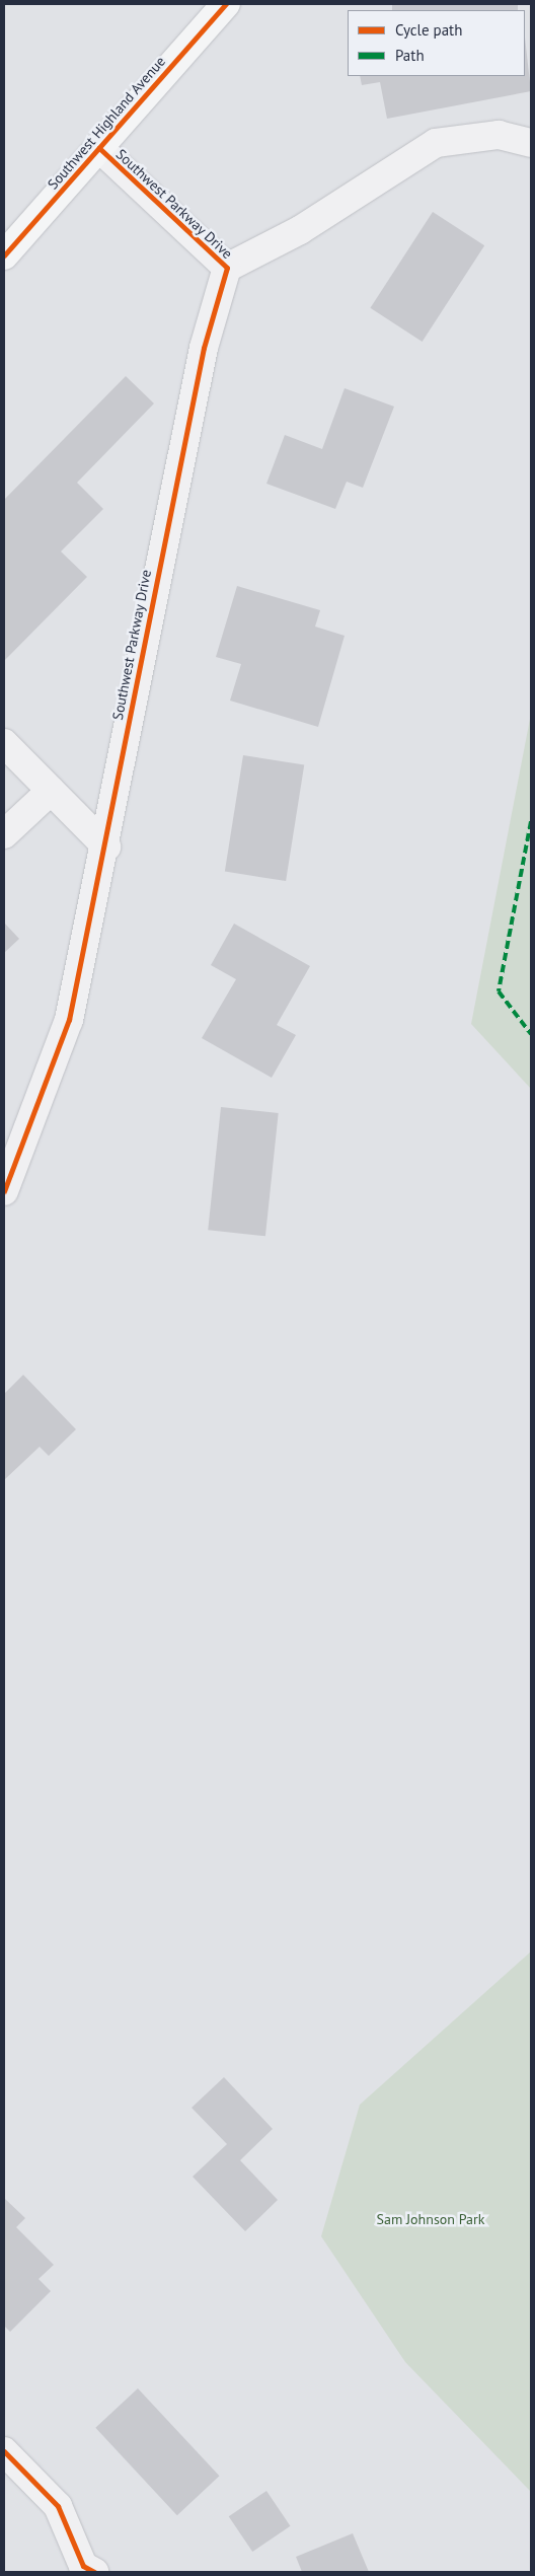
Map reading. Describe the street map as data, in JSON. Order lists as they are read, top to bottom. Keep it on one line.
{"streets":{"highway":["Southwest Highland Avenue"],"street":["Southwest Parkway Drive"]},"crossings":[["Southwest Highland Avenue","Southwest Parkway Drive"]],"parks":["Sam Johnson Park"],"legend":["Cycle path","Path"]}
